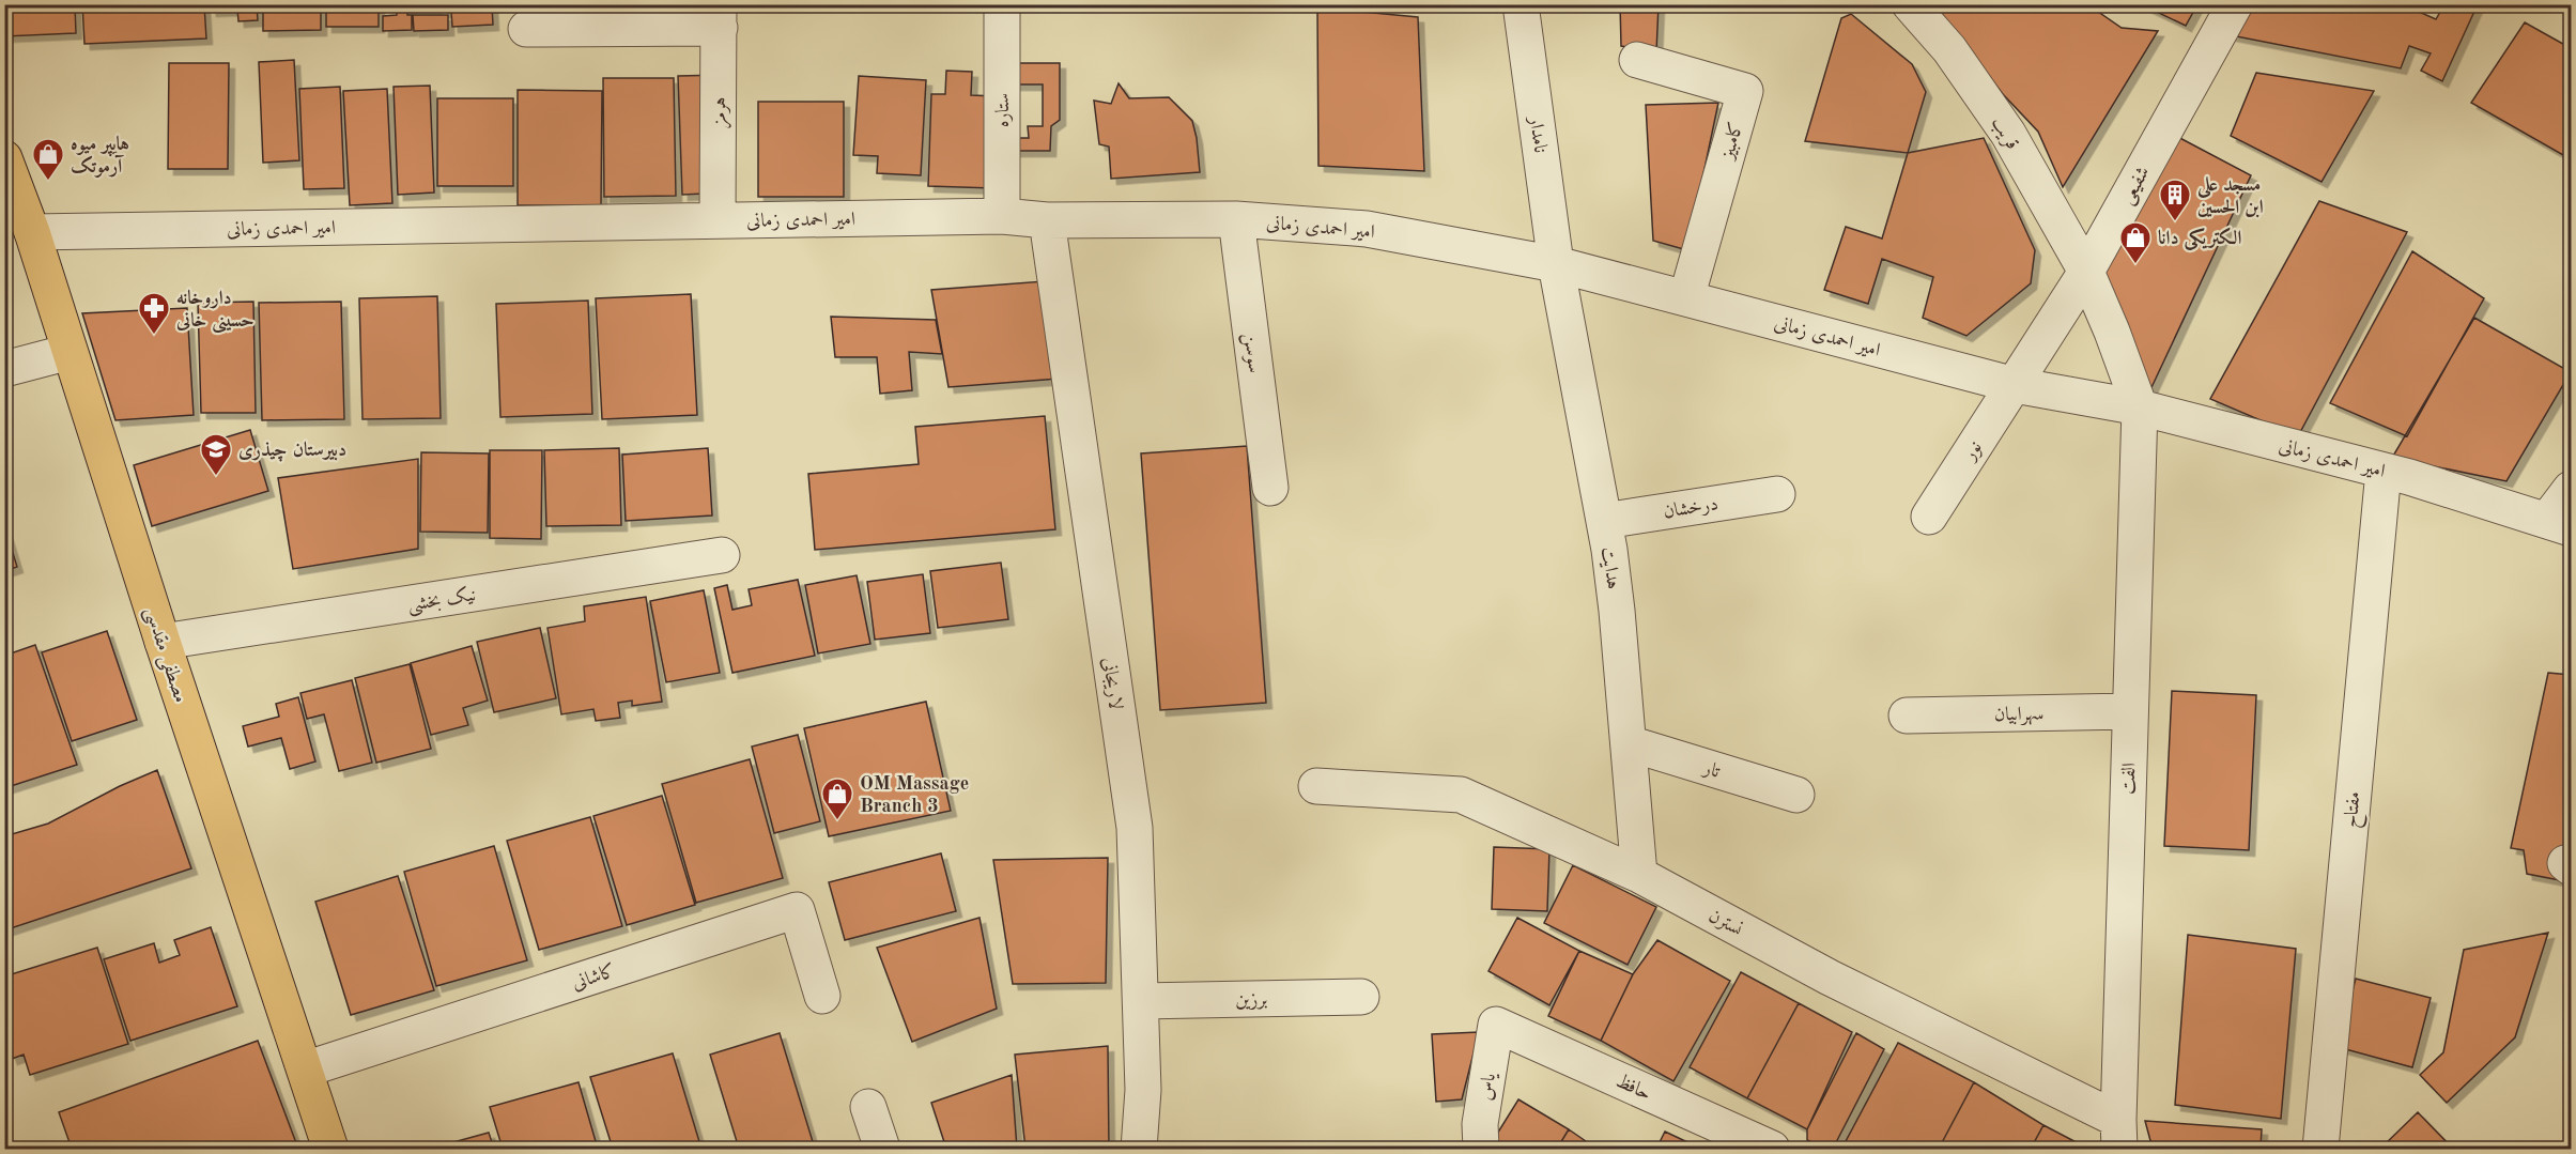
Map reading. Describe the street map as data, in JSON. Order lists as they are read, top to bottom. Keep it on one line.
{"streets":{"main road":["مصطفی مقدسی"],"street":["ستاره","هرمز","قریب","نامدار","کامبیز","شفیعی","امیر احمدی زمانی","سوسن","نور","درخشان","هدایت","نیک بخشی","لاریجانی","سهرابیان","تار","الفت","مفتاح","نسترن","کاشانی","برزین","یاس","حافظ"]},"crossings":[["ستاره","امیر احمدی زمانی"],["هرمز","امیر احمدی زمانی"],["قریب","شفیعی"],["نامدار","امیر احمدی زمانی"],["نامدار","هدایت"],["کامبیز","امیر احمدی زمانی"],["شفیعی","امیر احمدی زمانی"],["شفیعی","نور"],["امیر احمدی زمانی","سوسن"],["امیر احمدی زمانی","نور"],["امیر احمدی زمانی","هدایت"],["امیر احمدی زمانی","مصطفی مقدسی"],["امیر احمدی زمانی","لاریجانی"],["امیر احمدی زمانی","الفت"],["امیر احمدی زمانی","مفتاح"],["درخشان","هدایت"],["هدایت","تار"],["هدایت","نسترن"],["نیک بخشی","مصطفی مقدسی"],["مصطفی مقدسی","کاشانی"],["لاریجانی","برزین"],["سهرابیان","الفت"],["الفت","نسترن"],["یاس","حافظ"]],"places":{"shop":["هایپر میوه آرموتک","الکتریکی دانا","OM Massage Branch 3"],"building":["مسجد علی ابن الحسین"],"pharmacy":["داروخانه‌ حسینی خانی"],"school or university":["دبیرستان چیذری"]}}
